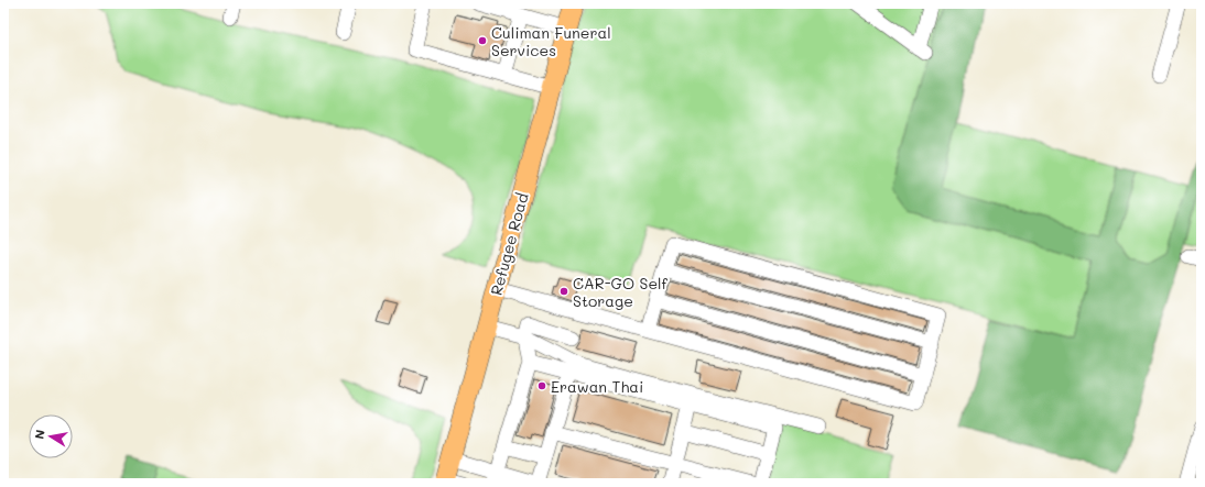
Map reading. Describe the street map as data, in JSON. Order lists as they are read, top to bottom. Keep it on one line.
{"streets":{"main road":["Refugee Road"]},"places":["Culiman Funeral Services","CAR-GO Self Storage","Erawan Thai"],"north":"left"}
